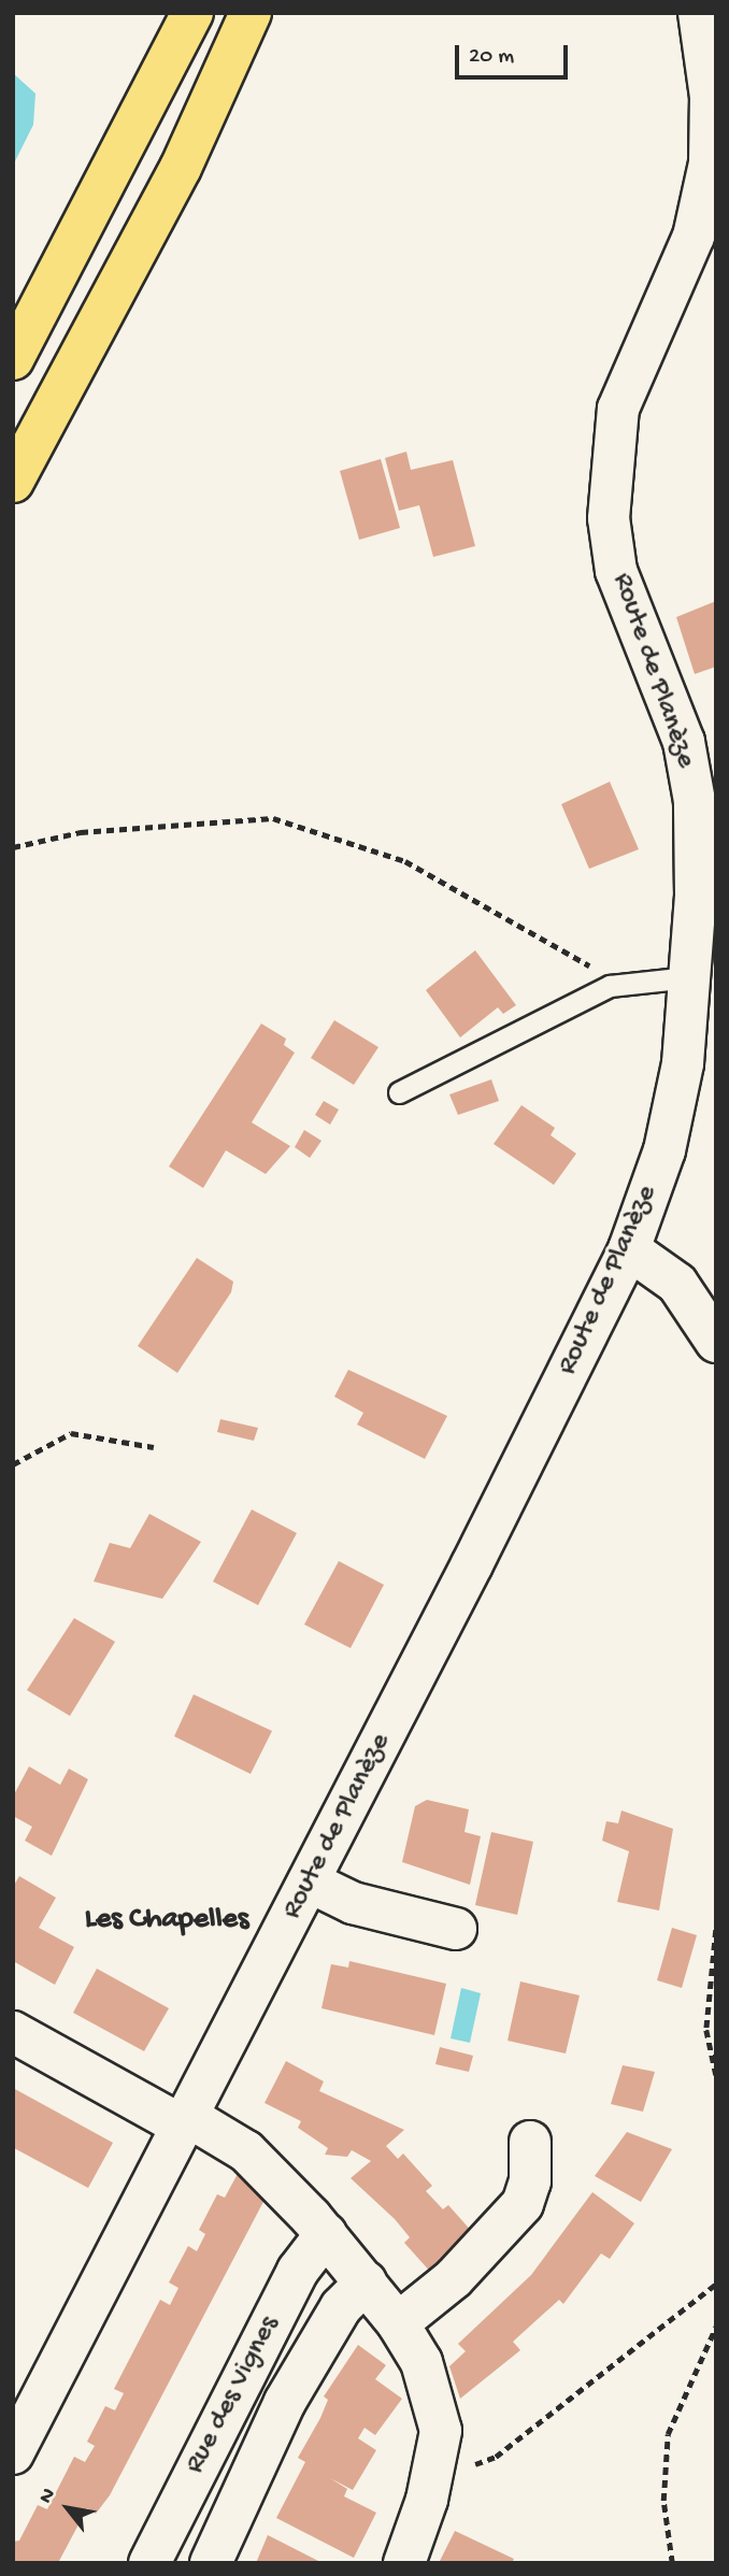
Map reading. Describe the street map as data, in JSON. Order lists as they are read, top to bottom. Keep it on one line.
{"streets":{"street":["Route de Planèze","Rue des Vignes"]},"districts":["Les Chapelles"],"scale_bar":"20 m","north":"top left"}
